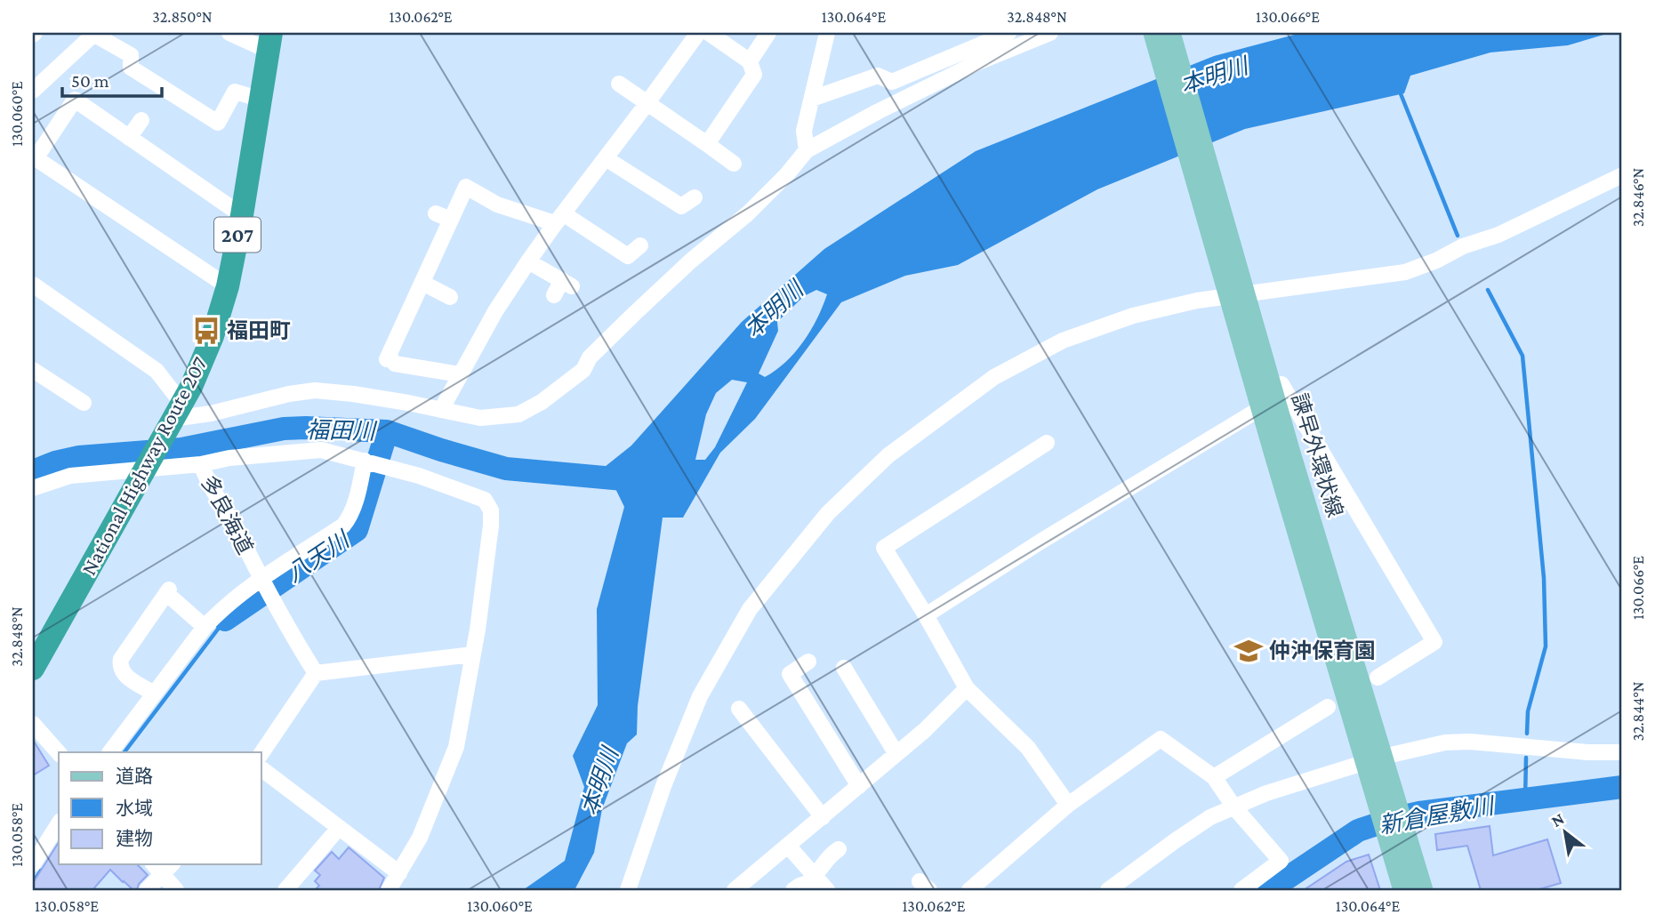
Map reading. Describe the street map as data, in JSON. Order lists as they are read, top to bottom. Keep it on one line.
{"streets":{"highway":["207","National Highway Route 207"],"main road":["諫早外環状線"],"street":["多良海道"]},"water":["本明川","福田川","八天川","新倉屋敷川"],"places":{"bus stop":["福田町"],"school or university":["仲沖保育園"]},"legend":["道路","水域","建物"],"scale_bar":"50 m","north":"top left","coordinates":["32.850°N","130.062°E","130.064°E","32.848°N","130.066°E","130.060°E","32.846°N","32.844°N","130.058°E"]}
